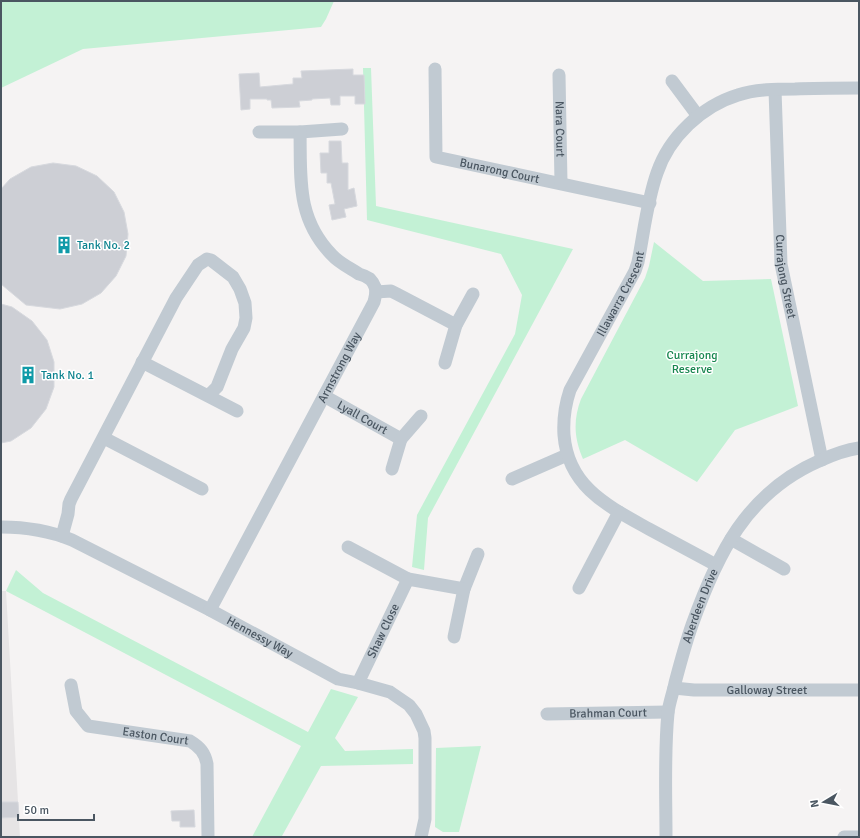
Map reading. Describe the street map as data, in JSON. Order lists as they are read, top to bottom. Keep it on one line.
{"streets":{"street":["Nara Court","Bunarong Court","Currajong Street","Illawarra Crescent","Armstrong Way","Lyall Court","Aberdeen Drive","Shaw Close","Hennessy Way","Galloway Street","Brahman Court","Easton Court"]},"crossings":[["Nara Court","Bunarong Court"],["Bunarong Court","Illawarra Crescent"],["Currajong Street","Illawarra Crescent"],["Currajong Street","Aberdeen Drive"],["Illawarra Crescent","Aberdeen Drive"],["Armstrong Way","Lyall Court"],["Armstrong Way","Hennessy Way"],["Aberdeen Drive","Galloway Street"],["Aberdeen Drive","Brahman Court"],["Shaw Close","Hennessy Way"]],"parks":["Currajong Reserve"],"places":{"building":["Tank No. 2","Tank No. 1"]},"scale_bar":"50 m","north":"left"}
